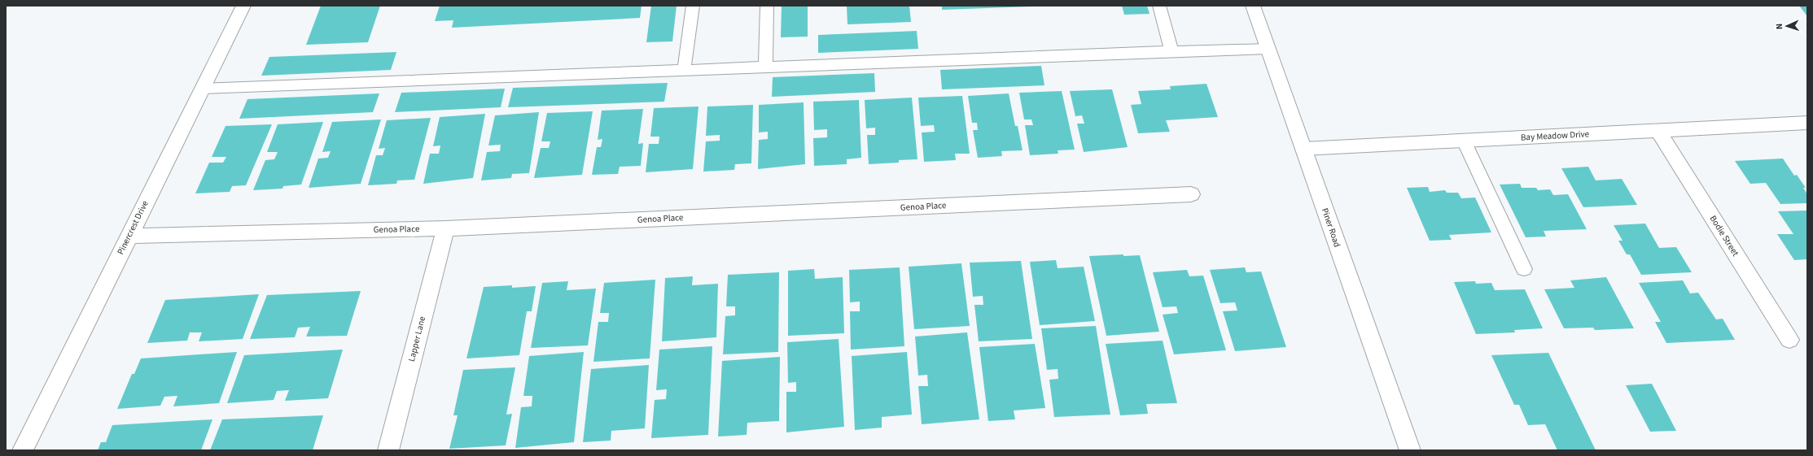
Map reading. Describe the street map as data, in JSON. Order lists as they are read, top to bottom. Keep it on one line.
{"streets":{"street":["Bay Meadow Drive","Genoa Place","Pinercrest Drive","Piner Road","Bodie Street","Lapper Lane"]},"crossings":[["Bay Meadow Drive","Piner Road"],["Bay Meadow Drive","Bodie Street"],["Genoa Place","Pinercrest Drive"],["Genoa Place","Lapper Lane"]],"north":"left"}
